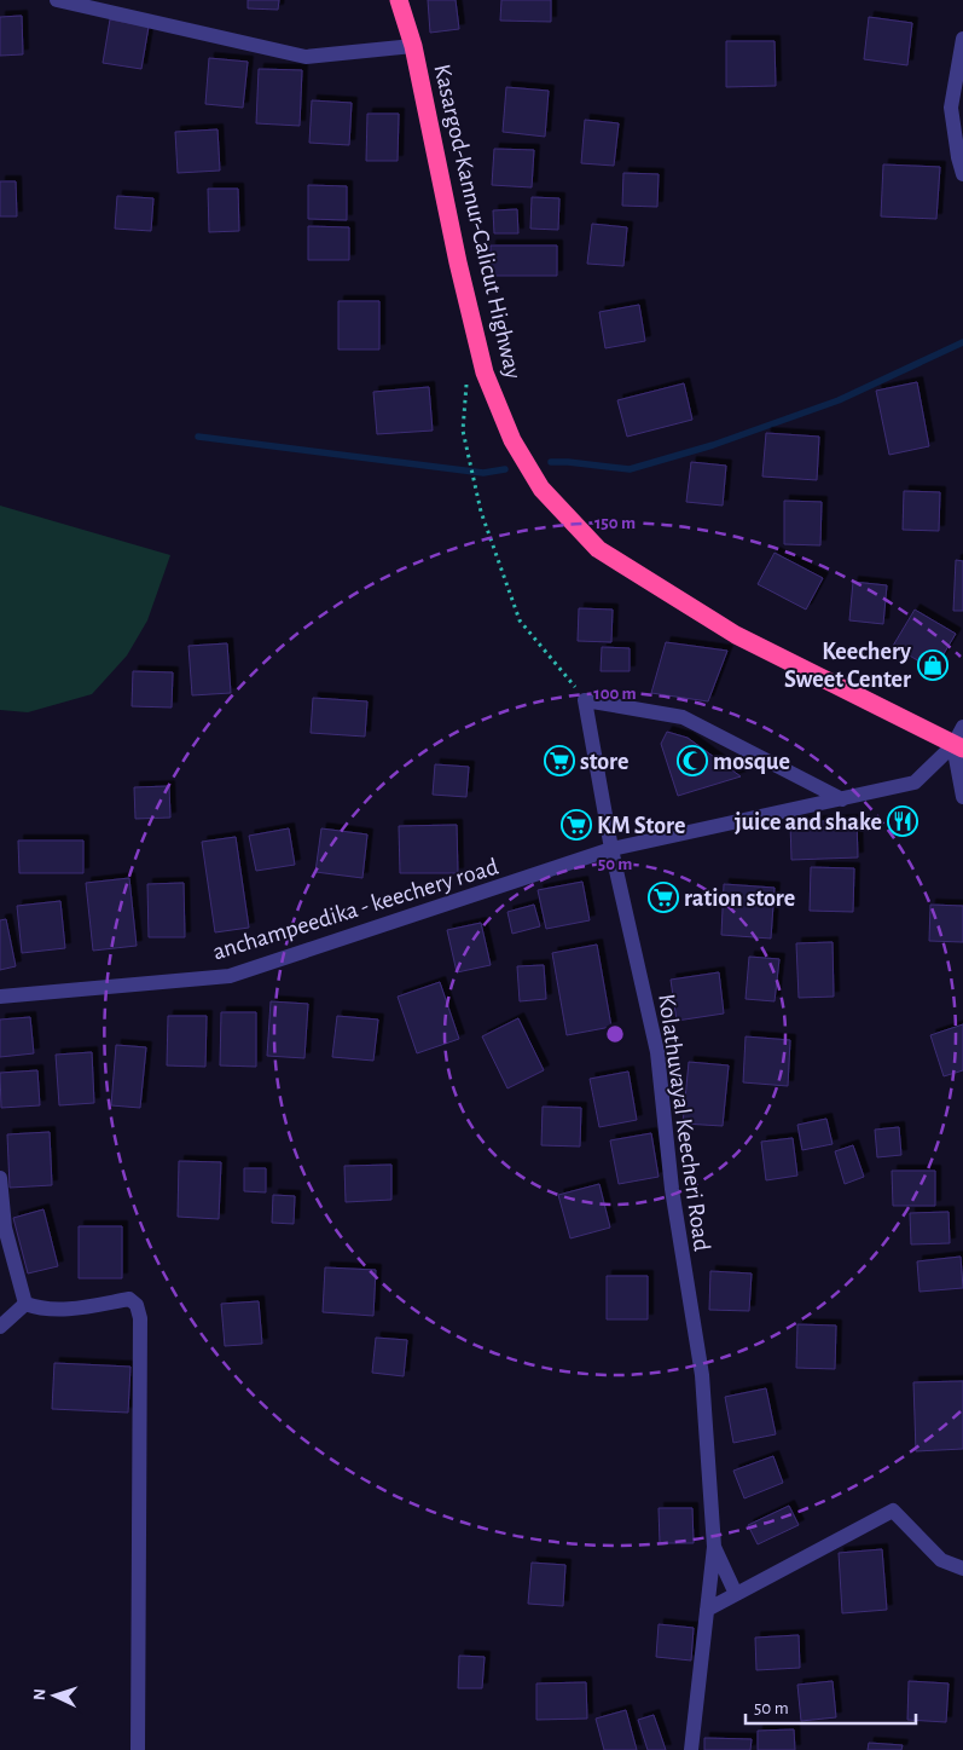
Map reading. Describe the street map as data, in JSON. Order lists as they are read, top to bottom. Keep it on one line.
{"streets":{"highway":["Kasargod-Kannur-Calicut Highway"],"street":["anchampeedika - keechery road","Kolathuvayal Keecheri Road"]},"crossings":[["anchampeedika - keechery road","Kolathuvayal Keecheri Road"]],"places":{"shop":["Keechery Sweet Center"],"supermarket":["store","KM Store","ration store"],"mosque":["mosque"],"restaurant":["juice and shake"]},"scale_bar":"50 m","north":"left","rings":["150 m","100 m","50 m"]}
